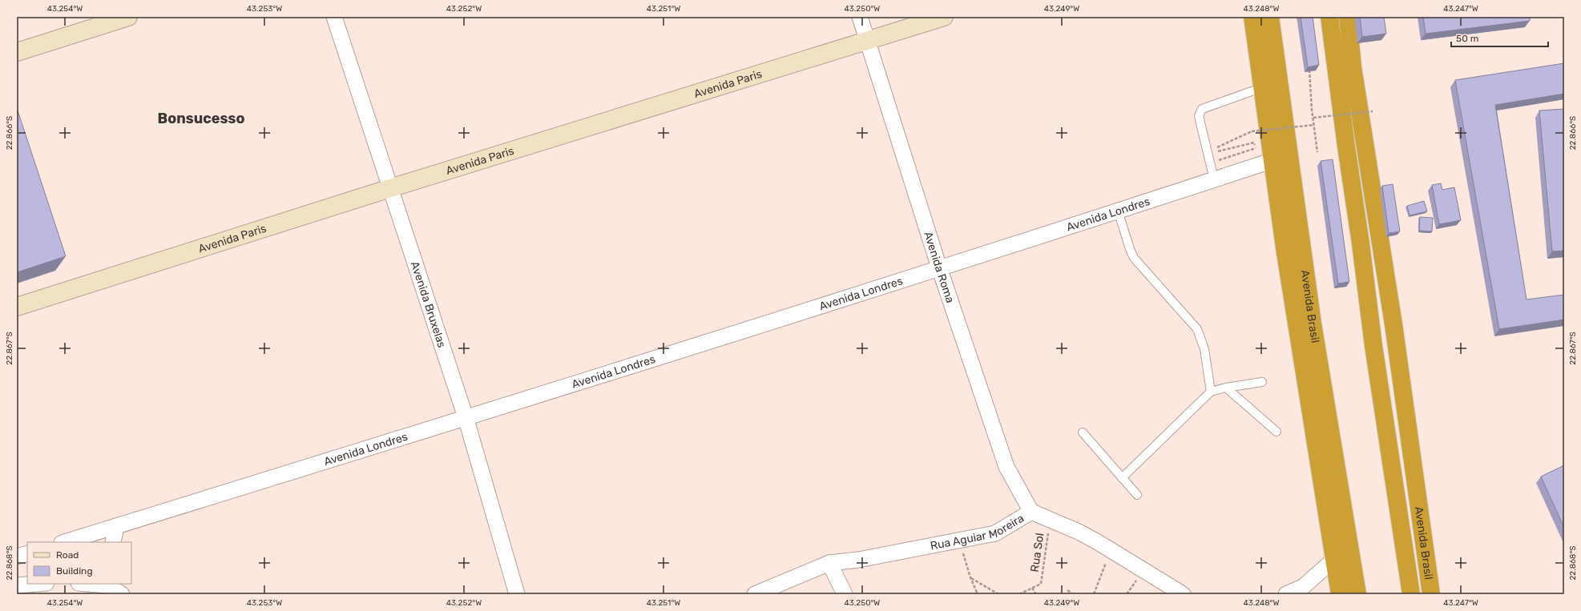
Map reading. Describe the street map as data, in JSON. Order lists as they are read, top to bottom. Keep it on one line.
{"streets":{"highway":["Avenida Brasil"],"main road":["Avenida Paris"],"street":["Avenida Londres","Avenida Roma","Avenida Bruxelas","Rua Aguiar Moreira"],"path":["Rua Sol"]},"crossings":[["Avenida Paris","Avenida Roma"],["Avenida Paris","Avenida Bruxelas"],["Avenida Londres","Avenida Roma"],["Avenida Londres","Avenida Bruxelas"],["Avenida Londres","Avenida Brasil"],["Avenida Roma","Rua Aguiar Moreira"],["Rua Aguiar Moreira","Rua Sol"]],"districts":["Bonsucesso"],"legend":["Road","Building"],"scale_bar":"50 m","coordinates":["43.254°W","43.253°W","43.252°W","43.251°W","43.250°W","43.249°W","43.248°W","43.247°W","22.866°S","22.867°S","22.868°S"]}
